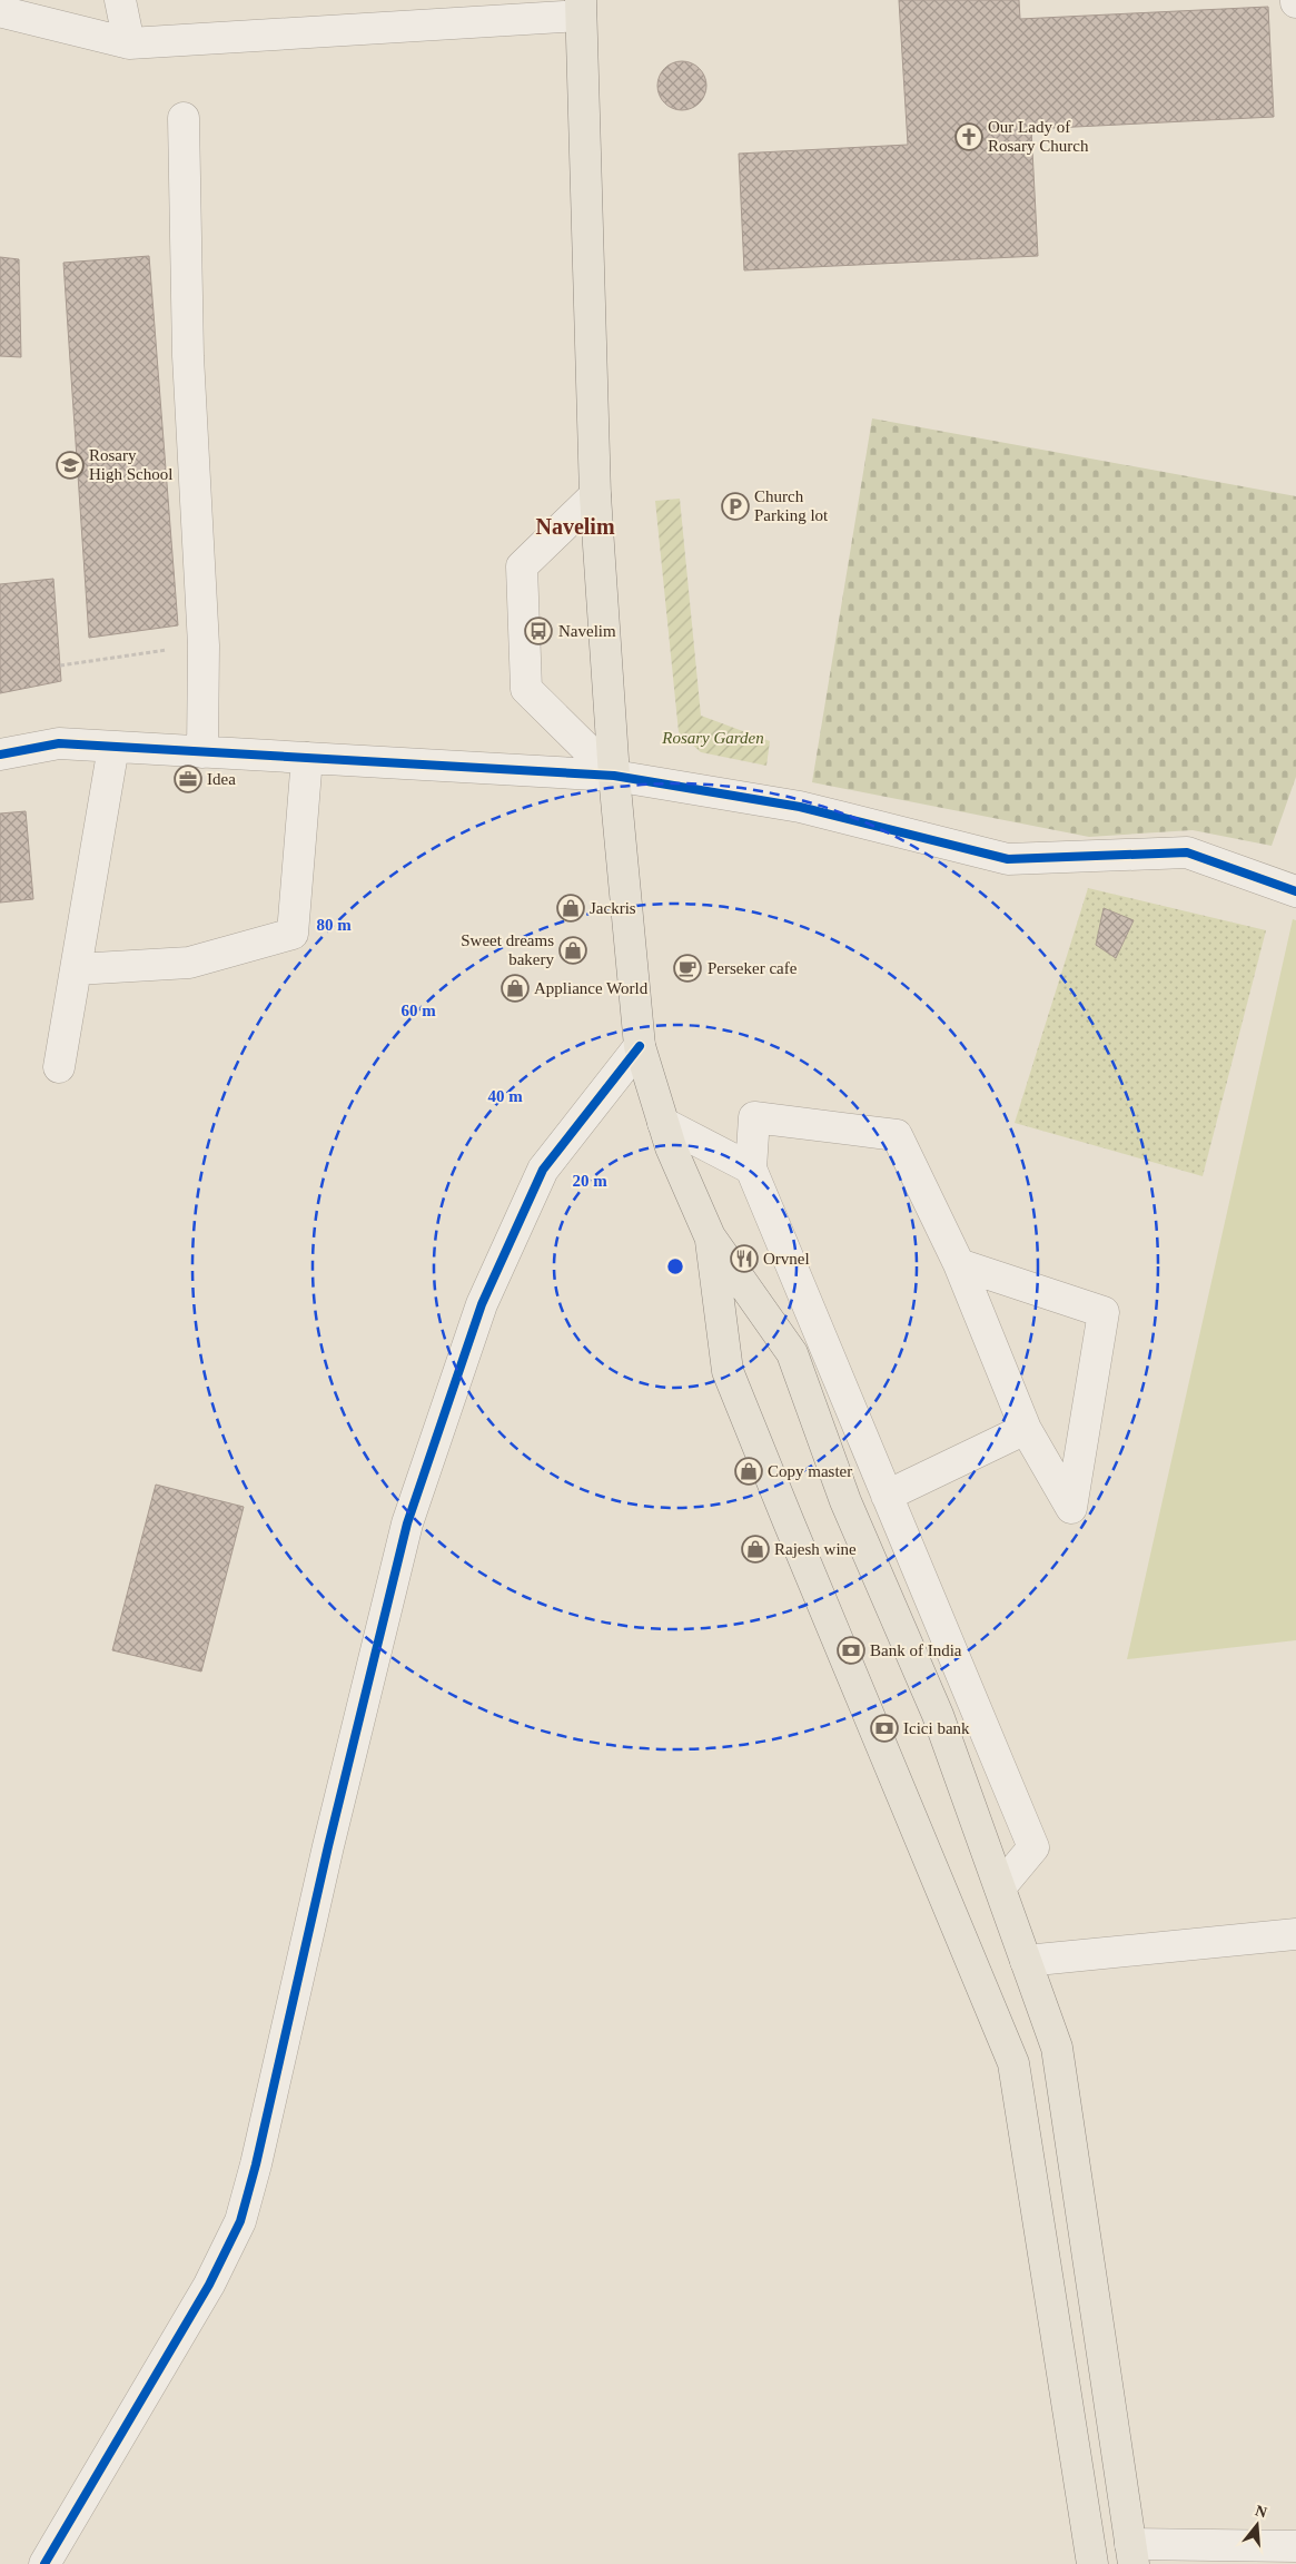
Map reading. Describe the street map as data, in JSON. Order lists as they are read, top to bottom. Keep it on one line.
{"districts":["Navelim"],"parks":["Rosary Garden"],"places":{"church":["Our Lady of Rosary Church"],"school or university":["Rosary High School"],"parking":["Church Parking lot"],"bus stop":["Navelim"],"office":["Idea"],"shop":["Jackris","Sweet dreams bakery","Appliance World","Copy master","Rajesh wine"],"cafe":["Perseker cafe"],"restaurant":["Orvnel"],"bank":["Bank of India","Icici bank"]},"north":"top","rings":["80 m","60 m","40 m","20 m"]}
